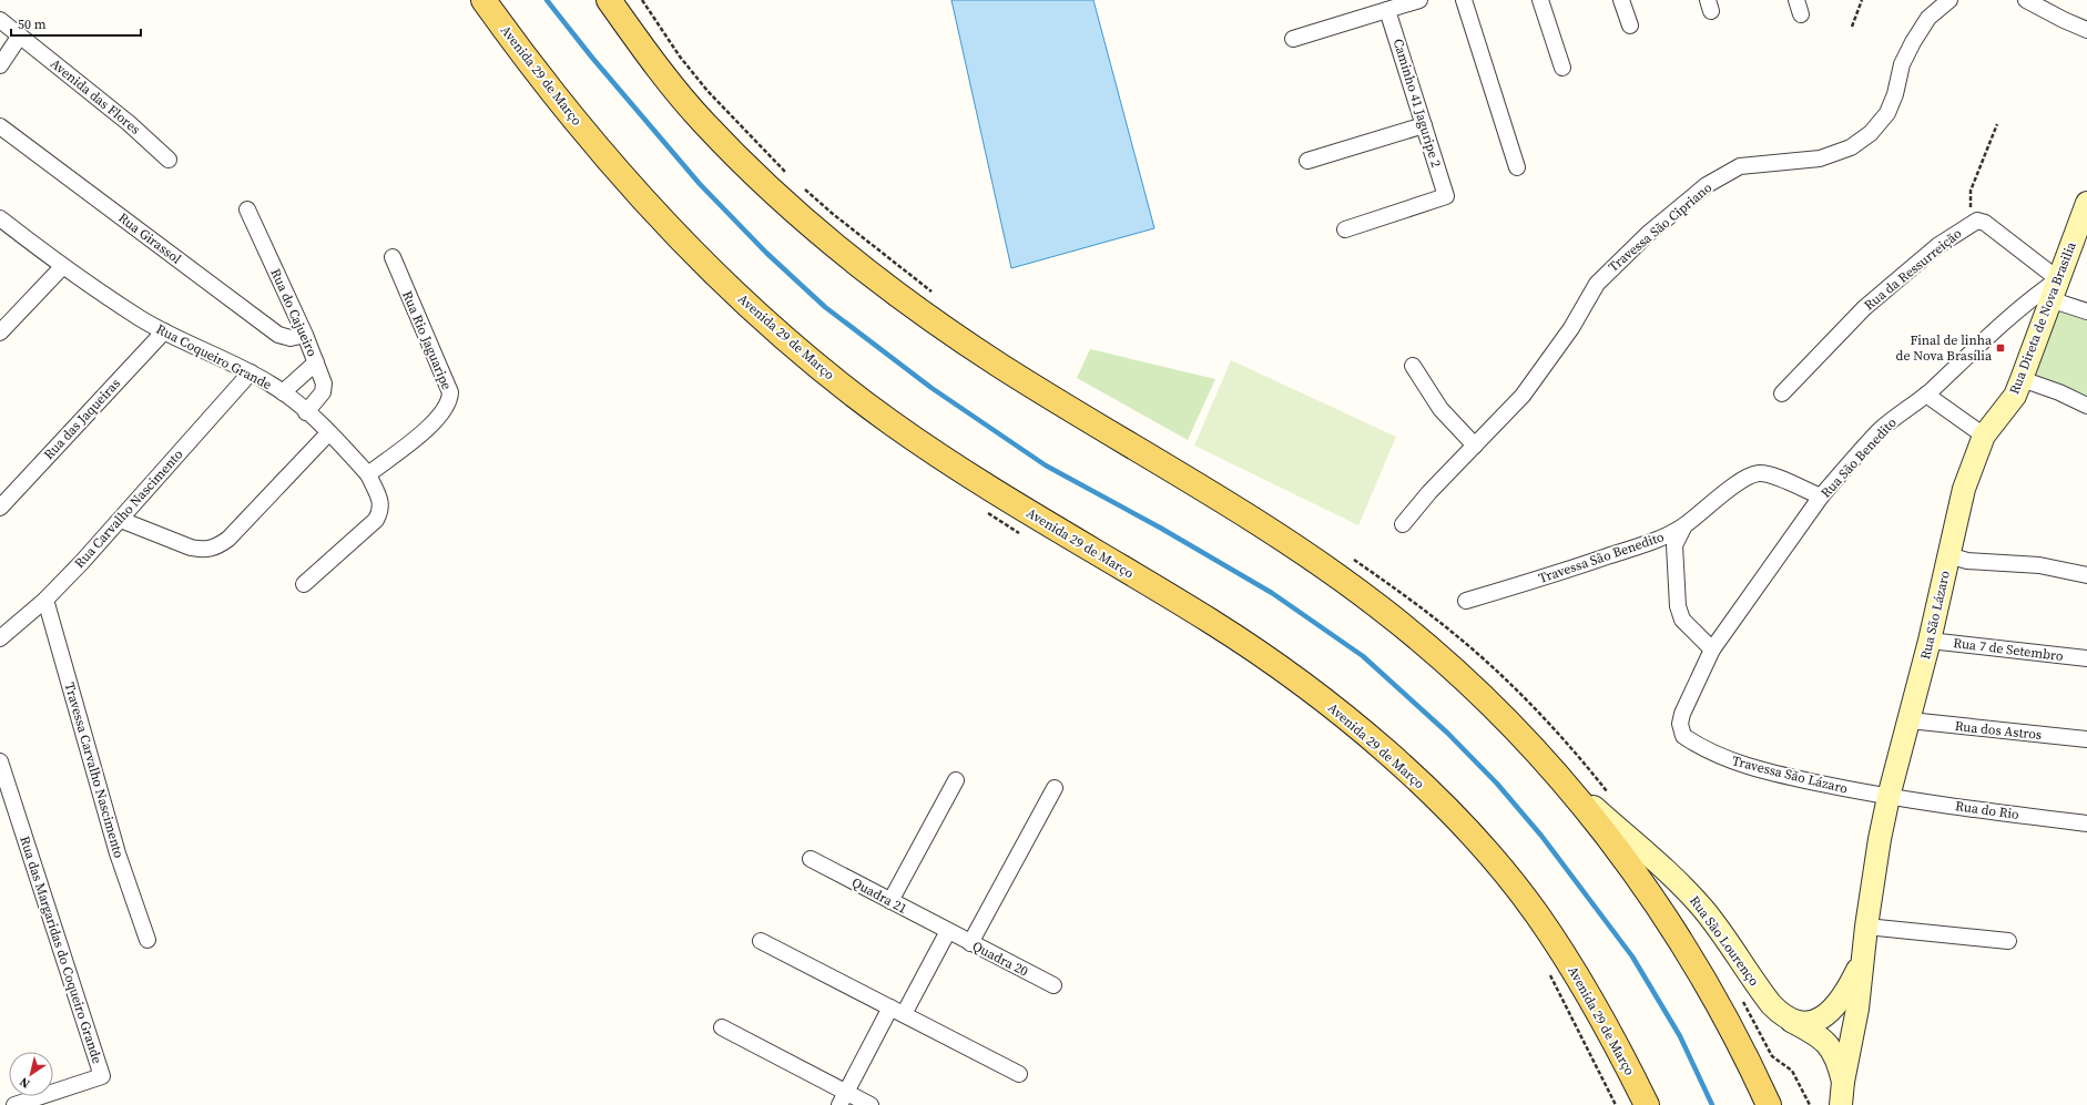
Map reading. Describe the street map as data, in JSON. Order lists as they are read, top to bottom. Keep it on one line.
{"streets":{"main road":["Avenida 29 de Março","Rua Direta de Nova Brasilia","Rua São Lázaro","Rua São Lourenço"],"street":["Avenida das Flores","Caminho 41 Jaguripe 2","Travessa São Cipriano","Rua Girassol","Rua da Ressurreição","Rua do Cajueiro","Rua Rio Jaguaripe","Rua Coqueiro Grande","Rua das Jaqueiras","Rua São Benedito","Rua Carvalho Nascimento","Travessa São Benedito","Rua 7 de Setembro","Rua dos Astros","Travessa Carvalho Nascimento","Travessa São Lázaro","Rua do Rio","Quadra 21","Rua das Margaridas do Coqueiro Grande","Quadra 20"]},"crossings":[["Rua Girassol","Rua do Cajueiro"],["Rua da Ressurreição","Rua Direta de Nova Brasilia"],["Rua da Ressurreição","Rua São Benedito"],["Rua do Cajueiro","Rua Coqueiro Grande"],["Rua Direta de Nova Brasilia","Rua São Benedito"],["Rua Direta de Nova Brasilia","Rua São Lázaro"],["Rua Rio Jaguaripe","Rua Coqueiro Grande"],["Rua Coqueiro Grande","Rua das Jaqueiras"],["Rua Coqueiro Grande","Rua Carvalho Nascimento"],["Rua São Benedito","Travessa São Benedito"],["Rua São Benedito","Travessa São Lázaro"],["Rua Carvalho Nascimento","Travessa Carvalho Nascimento"],["Rua São Lázaro","Rua 7 de Setembro"],["Rua São Lázaro","Rua dos Astros"],["Rua São Lázaro","Travessa São Lázaro"],["Rua São Lázaro","Rua do Rio"],["Travessa São Lázaro","Rua do Rio"],["Quadra 21","Quadra 20"]],"places":{"transit":["Final de linha de Nova Brasília"]},"scale_bar":"50 m","north":"bottom left"}
